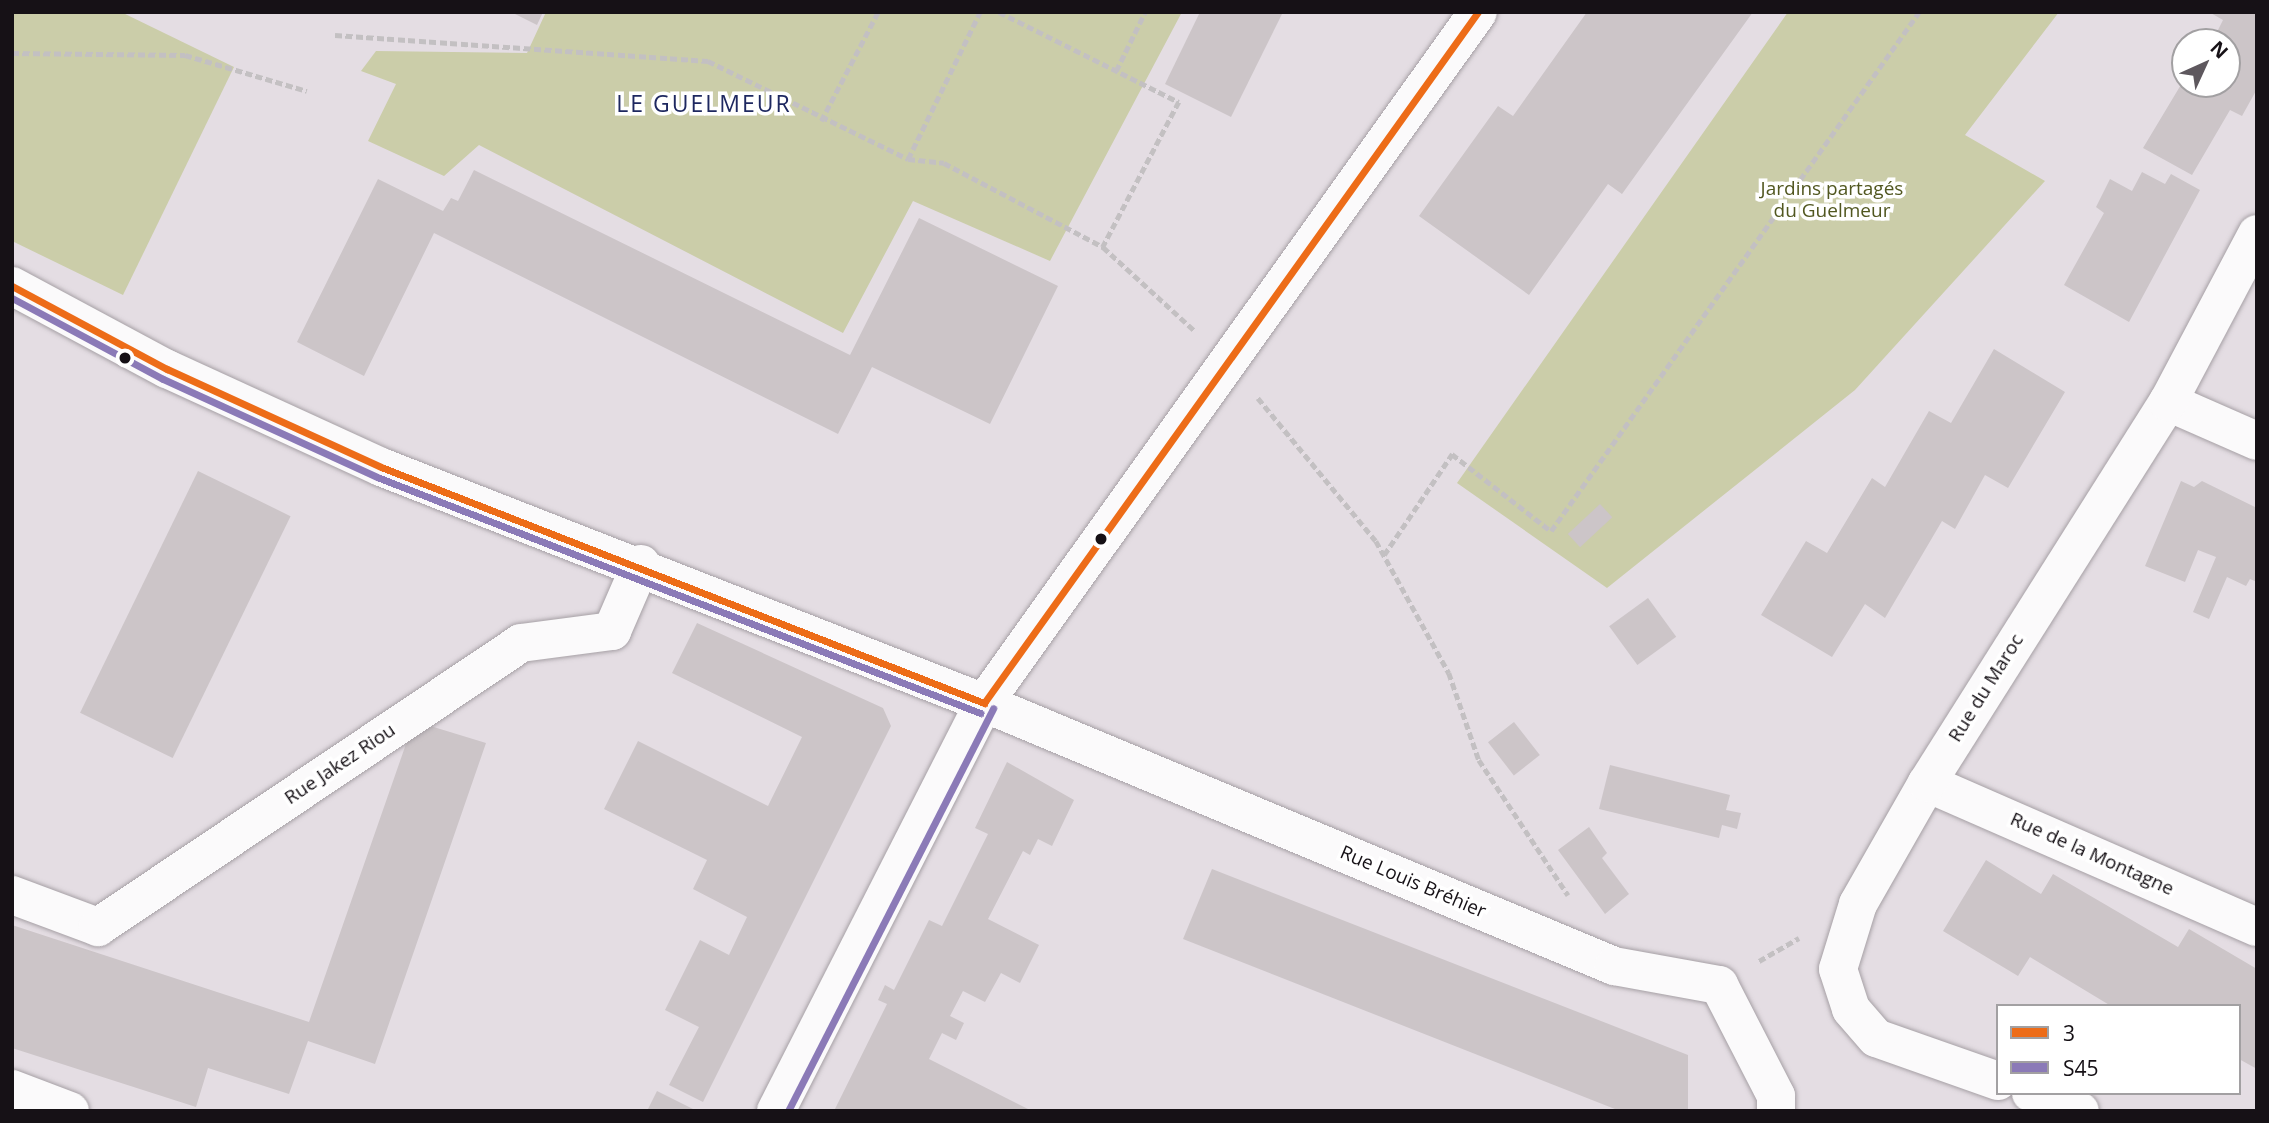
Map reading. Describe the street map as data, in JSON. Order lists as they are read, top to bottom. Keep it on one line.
{"streets":{"street":["Rue du Maroc","Rue Jakez Riou","Rue de la Montagne","Rue Louis Bréhier"]},"crossings":[["Rue du Maroc","Rue de la Montagne"],["Rue Jakez Riou","Rue Louis Bréhier"]],"districts":["LE GUELMEUR"],"parks":["Jardins partagés du Guelmeur"],"lines":["transit line 3","transit line S45"],"legend":["3","S45"],"north":"top right"}
